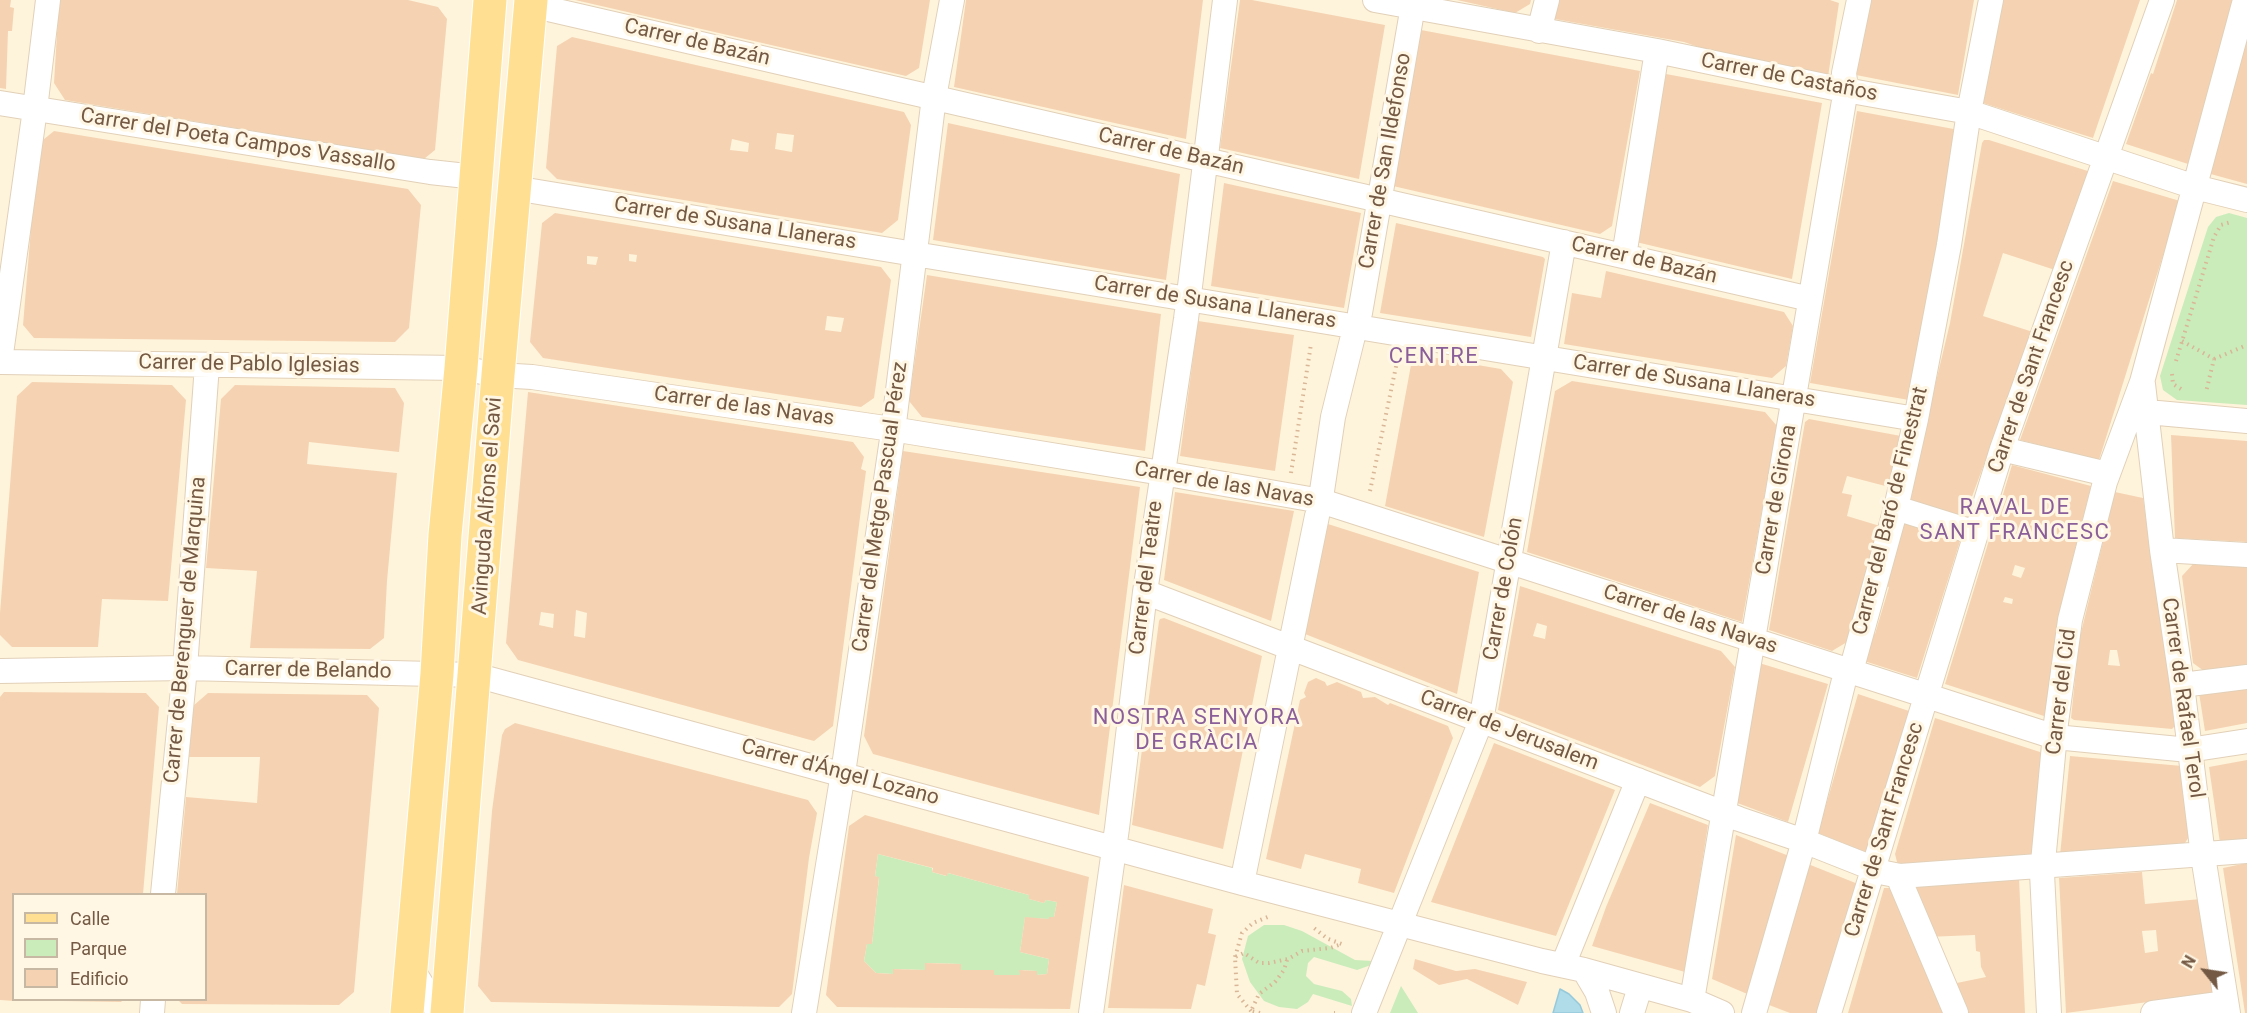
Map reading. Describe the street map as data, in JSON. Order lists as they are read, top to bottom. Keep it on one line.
{"streets":{"main road":["Avinguda Alfons el Savi"],"street":["Carrer de Bazán","Carrer de Castaños","Carrer del Poeta Campos Vassallo","Carrer de San Ildefonso","Carrer de Susana Llaneras","Carrer de Pablo Iglesias","Carrer de Sant Francesc","Carrer de las Navas","Carrer de Girona","Carrer del Metge Pascual Pérez","Carrer del Baró de Finestrat","Carrer del Teatre","Carrer de Colón","Carrer de Berenguer de Marquina","Carrer de Belando","Carrer del Cid","Carrer de Rafael Terol","Carrer de Jerusalem","Carrer d'Ángel Lozano"]},"crossings":[["Carrer de Bazán","Carrer de San Ildefonso"],["Carrer de Bazán","Carrer de Girona"],["Carrer de Bazán","Avinguda Alfons el Savi"],["Carrer de Bazán","Carrer del Metge Pascual Pérez"],["Carrer de Bazán","Carrer del Teatre"],["Carrer de Bazán","Carrer de Colón"],["Carrer de Castaños","Carrer de San Ildefonso"],["Carrer de Castaños","Carrer de Sant Francesc"],["Carrer de Castaños","Carrer de Girona"],["Carrer de Castaños","Carrer del Baró de Finestrat"],["Carrer de Castaños","Carrer del Cid"],["Carrer del Poeta Campos Vassallo","Avinguda Alfons el Savi"],["Carrer de Susana Llaneras","Carrer de Girona"],["Carrer de Susana Llaneras","Avinguda Alfons el Savi"],["Carrer de Susana Llaneras","Carrer del Metge Pascual Pérez"],["Carrer de Susana Llaneras","Carrer del Baró de Finestrat"],["Carrer de Susana Llaneras","Carrer del Teatre"],["Carrer de Susana Llaneras","Carrer de Colón"],["Carrer de Pablo Iglesias","Carrer de las Navas"],["Carrer de Pablo Iglesias","Avinguda Alfons el Savi"],["Carrer de Pablo Iglesias","Carrer de Berenguer de Marquina"],["Carrer de Sant Francesc","Carrer de las Navas"],["Carrer de Sant Francesc","Carrer de Jerusalem"],["Carrer de las Navas","Carrer de Girona"],["Carrer de las Navas","Avinguda Alfons el Savi"],["Carrer de las Navas","Carrer del Metge Pascual Pérez"],["Carrer de las Navas","Carrer del Baró de Finestrat"],["Carrer de las Navas","Carrer del Teatre"],["Carrer de las Navas","Carrer de Colón"],["Carrer de las Navas","Carrer del Cid"],["Carrer de las Navas","Carrer de Rafael Terol"],["Carrer de Girona","Carrer de Jerusalem"],["Carrer de Girona","Carrer d'Ángel Lozano"],["Avinguda Alfons el Savi","Carrer de Belando"],["Avinguda Alfons el Savi","Carrer d'Ángel Lozano"],["Carrer del Metge Pascual Pérez","Carrer d'Ángel Lozano"],["Carrer del Baró de Finestrat","Carrer de Jerusalem"],["Carrer del Teatre","Carrer de Jerusalem"],["Carrer del Teatre","Carrer d'Ángel Lozano"],["Carrer de Colón","Carrer de Jerusalem"],["Carrer de Colón","Carrer d'Ángel Lozano"],["Carrer de Berenguer de Marquina","Carrer de Belando"],["Carrer de Belando","Carrer d'Ángel Lozano"],["Carrer del Cid","Carrer de Rafael Terol"]],"districts":["CENTRE","RAVAL DE SANT FRANCESC","NOSTRA SENYORA DE GRÀCIA"],"legend":["Calle","Parque","Edificio"],"north":"top left"}
